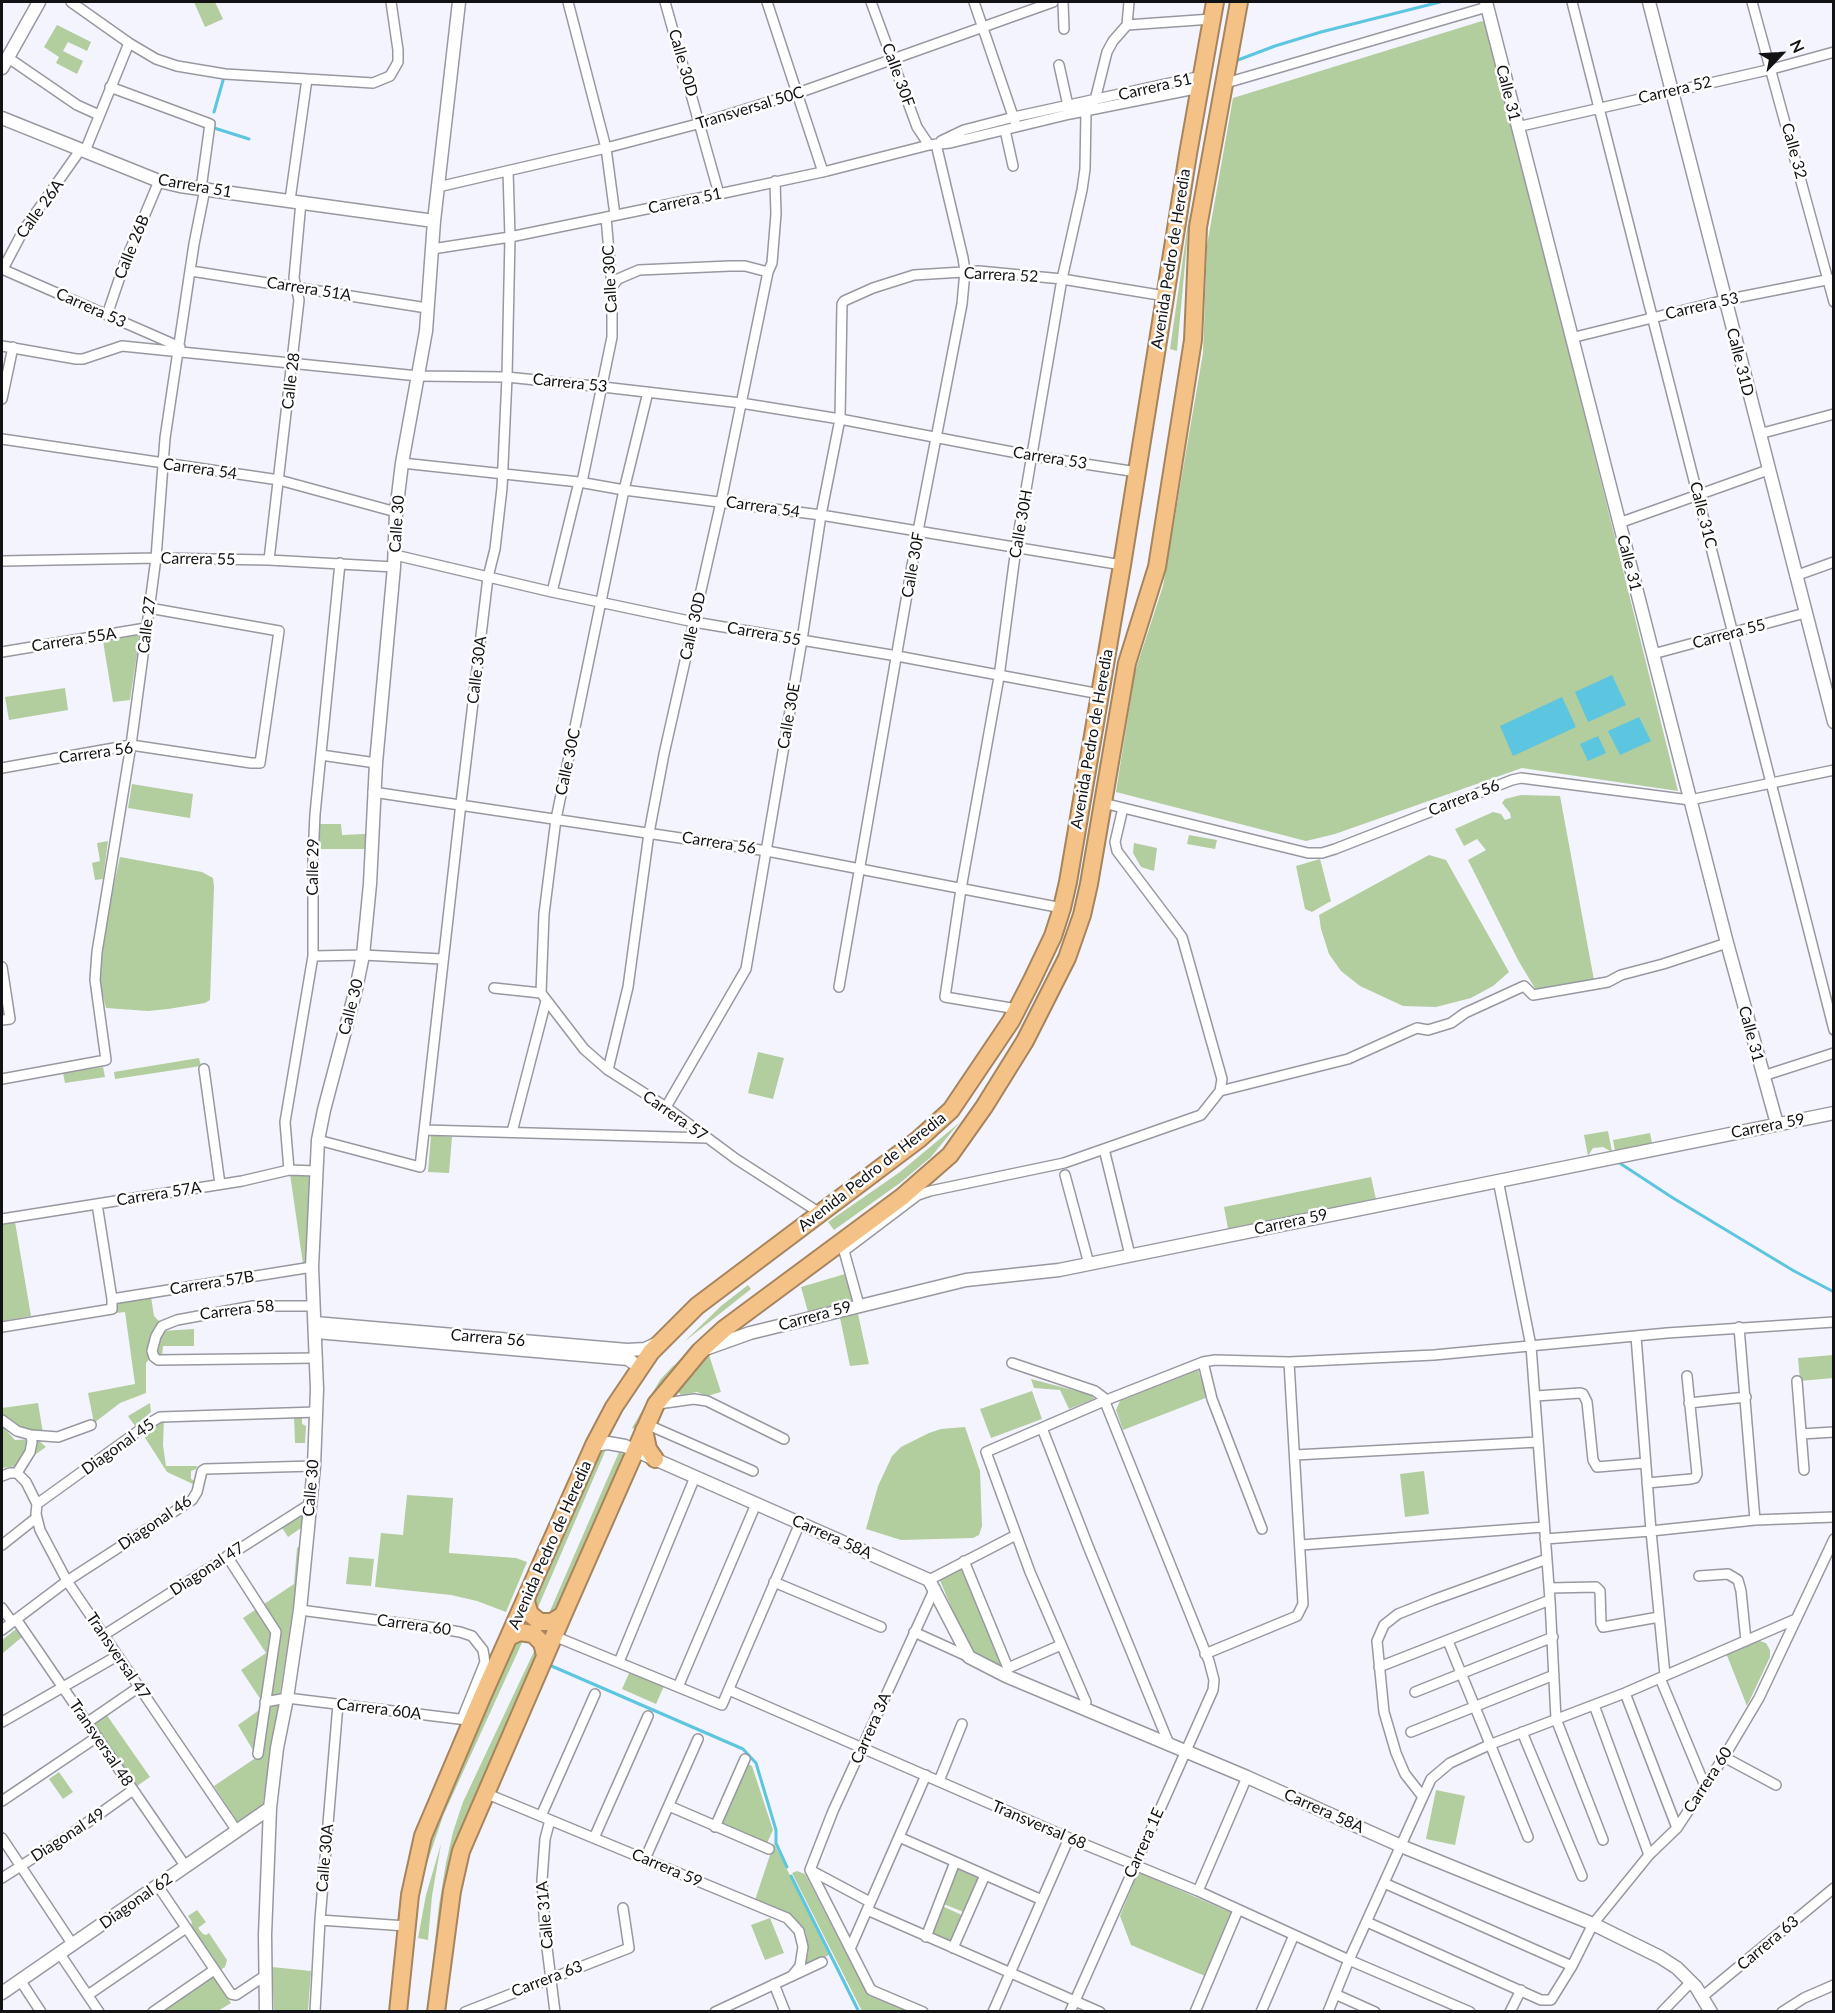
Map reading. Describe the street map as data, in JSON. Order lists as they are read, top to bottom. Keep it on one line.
{"streets":{"highway":["Avenida Pedro de Heredia"],"street":["Calle 30D","Calle 30F","Carrera 51","Carrera 52","Calle 31","Transversal 50C","Calle 32","Calle 26A","Calle 26B","Calle 30C","Carrera 51A","Carrera 53","Calle 31D","Calle 28","Carrera 54","Calle 31C","Calle 30","Calle 30H","Carrera 55","Calle 27","Carrera 55A","Calle 30A","Calle 30E","Carrera 56","Calle 29","Carrera 57","Carrera 59","Carrera 57A","Carrera 57B","Carrera 58","Diagonal 45","Diagonal 46","Carrera 58A","Diagonal 47","Carrera 60","Transversal 47","Carrera 60A","Carrera 3A","Transversal 48","Transversal 68","Diagonal 49","Carrera 1E","Diagonal 62","Calle 31A","Carrera 63"]},"crossings":[["Calle 30D","Carrera 51"],["Calle 30D","Transversal 50C"],["Calle 30D","Carrera 53"],["Calle 30D","Carrera 54"],["Calle 30D","Carrera 55"],["Calle 30D","Carrera 56"],["Calle 30D","Carrera 57"],["Calle 30F","Carrera 51"],["Calle 30F","Carrera 52"],["Calle 30F","Transversal 50C"],["Calle 30F","Carrera 53"],["Calle 30F","Carrera 54"],["Calle 30F","Carrera 55"],["Calle 30F","Carrera 56"],["Carrera 51","Calle 26A"],["Carrera 51","Calle 26B"],["Carrera 51","Avenida Pedro de Heredia"],["Carrera 51","Calle 30C"],["Carrera 51","Calle 28"],["Carrera 51","Calle 30"],["Carrera 51","Calle 30H"],["Carrera 51","Calle 27"],["Carrera 51","Calle 30A"],["Carrera 52","Calle 31"],["Carrera 52","Calle 32"],["Carrera 52","Avenida Pedro de Heredia"],["Carrera 52","Calle 31D"],["Carrera 52","Calle 31C"],["Carrera 52","Calle 30H"],["Carrera 52","Calle 30E"],["Calle 31","Carrera 53"],["Calle 31","Carrera 55"],["Calle 31","Carrera 56"],["Calle 31","Carrera 59"],["Transversal 50C","Calle 30C"],["Transversal 50C","Calle 30"],["Transversal 50C","Calle 30A"],["Calle 32","Carrera 53"],["Calle 26A","Carrera 53"],["Calle 26A","Calle 27"],["Calle 26B","Carrera 53"],["Avenida Pedro de Heredia","Carrera 53"],["Avenida Pedro de Heredia","Carrera 54"],["Avenida Pedro de Heredia","Calle 30H"],["Avenida Pedro de Heredia","Carrera 55"],["Avenida Pedro de Heredia","Carrera 56"],["Avenida Pedro de Heredia","Carrera 57"],["Avenida Pedro de Heredia","Carrera 59"],["Avenida Pedro de Heredia","Carrera 58A"],["Avenida Pedro de Heredia","Carrera 60"],["Avenida Pedro de Heredia","Carrera 60A"],["Calle 30C","Carrera 53"],["Calle 30C","Carrera 54"],["Calle 30C","Carrera 55"],["Calle 30C","Carrera 56"],["Calle 30C","Carrera 57"],["Carrera 51A","Calle 28"],["Carrera 51A","Calle 30"],["Carrera 51A","Calle 27"],["Carrera 53","Calle 31D"],["Carrera 53","Calle 28"],["Carrera 53","Calle 31C"],["Carrera 53","Calle 30"],["Carrera 53","Calle 30H"],["Carrera 53","Calle 27"],["Carrera 53","Calle 30A"],["Carrera 53","Calle 30E"],["Calle 31D","Carrera 55"],["Calle 28","Carrera 54"],["Calle 28","Carrera 55"],["Carrera 54","Calle 30"],["Carrera 54","Calle 30H"],["Carrera 54","Calle 27"],["Carrera 54","Calle 30A"],["Carrera 54","Calle 30E"],["Calle 31C","Carrera 55"],["Calle 31C","Carrera 56"],["Calle 30","Carrera 55"],["Calle 30","Calle 30A"],["Calle 30","Carrera 56"],["Calle 30","Carrera 57A"],["Calle 30","Carrera 57B"],["Calle 30","Carrera 58"],["Calle 30","Diagonal 45"],["Calle 30","Diagonal 46"],["Calle 30","Diagonal 47"],["Calle 30","Carrera 60"],["Calle 30","Carrera 60A"],["Calle 30","Diagonal 62"],["Calle 30H","Carrera 55"],["Calle 30H","Carrera 56"],["Carrera 55","Calle 27"],["Carrera 55","Calle 30A"],["Carrera 55","Calle 30E"],["Carrera 55","Calle 29"],["Calle 27","Carrera 55A"],["Calle 27","Carrera 56"],["Calle 30A","Carrera 56"],["Calle 30A","Carrera 60A"],["Calle 30E","Carrera 56"],["Calle 30E","Carrera 57"],["Calle 29","Carrera 57A"],["Carrera 59","Calle 31A"],["Diagonal 45","Transversal 47"],["Diagonal 46","Transversal 47"],["Diagonal 46","Transversal 48"],["Carrera 58A","Carrera 60"],["Carrera 58A","Carrera 3A"],["Carrera 58A","Carrera 1E"],["Carrera 58A","Carrera 63"],["Diagonal 47","Transversal 47"],["Carrera 60","Carrera 60A"],["Transversal 47","Diagonal 62"],["Carrera 3A","Transversal 68"],["Transversal 48","Diagonal 49"],["Transversal 48","Diagonal 62"],["Transversal 68","Carrera 1E"],["Calle 31A","Carrera 63"]],"north":"top right"}
